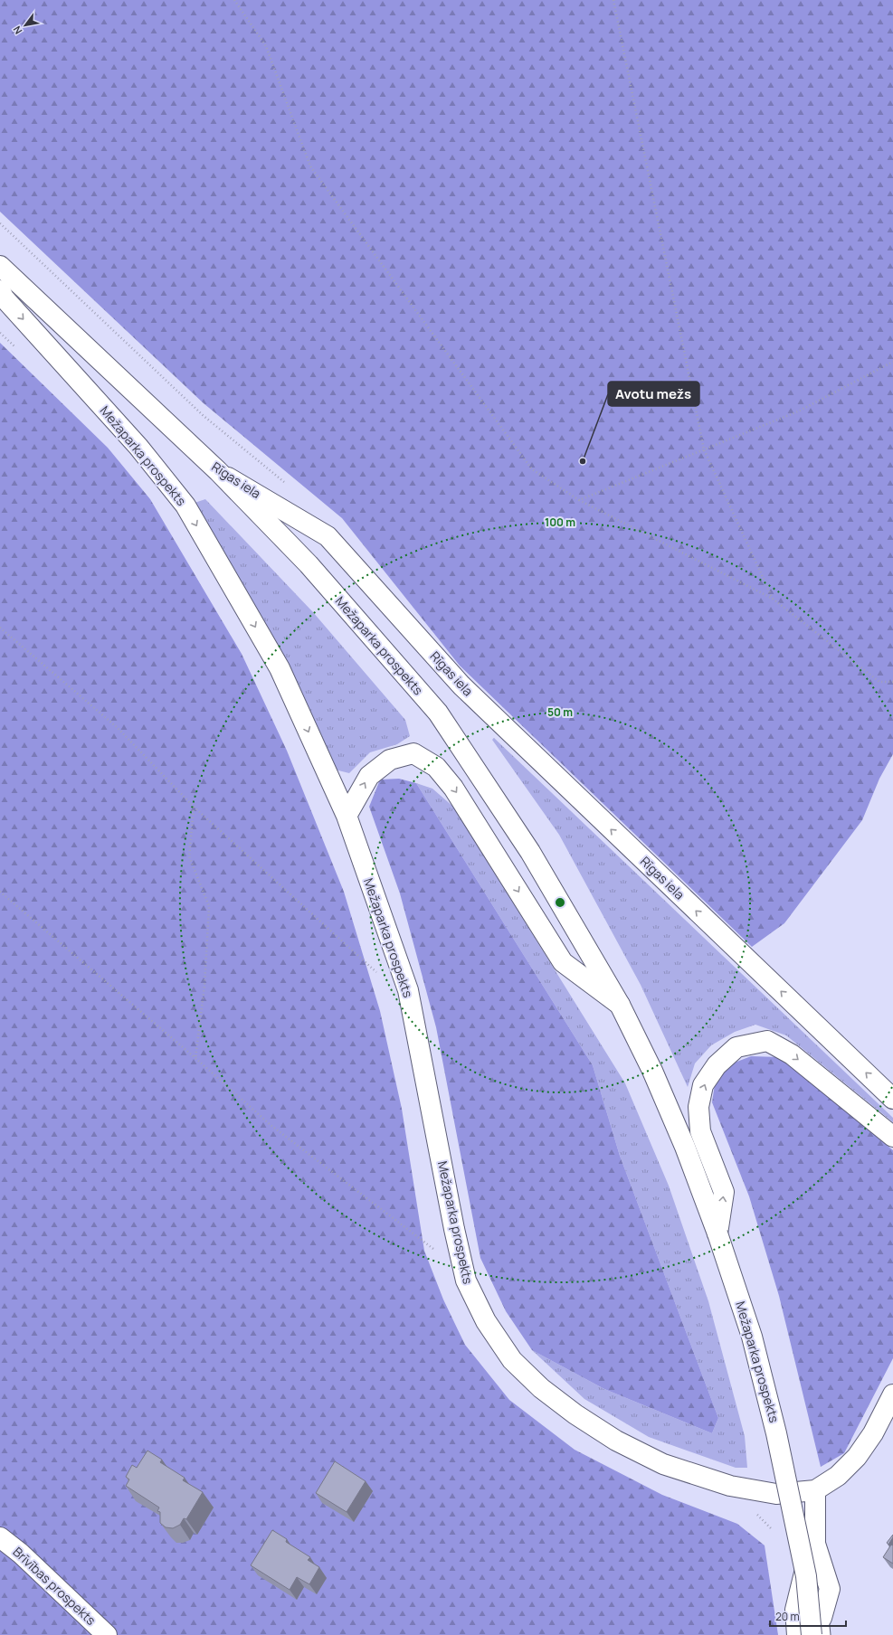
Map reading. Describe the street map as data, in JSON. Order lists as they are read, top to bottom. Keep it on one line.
{"streets":{"street":["Mežaparka prospekts","Rīgas iela","Brīvības prospekts"]},"crossings":[["Mežaparka prospekts","Rīgas iela"]],"one_way":["Rīgas iela"],"places":["Avotu mežs"],"scale_bar":"20 m","north":"bottom left","rings":["100 m","50 m"]}
